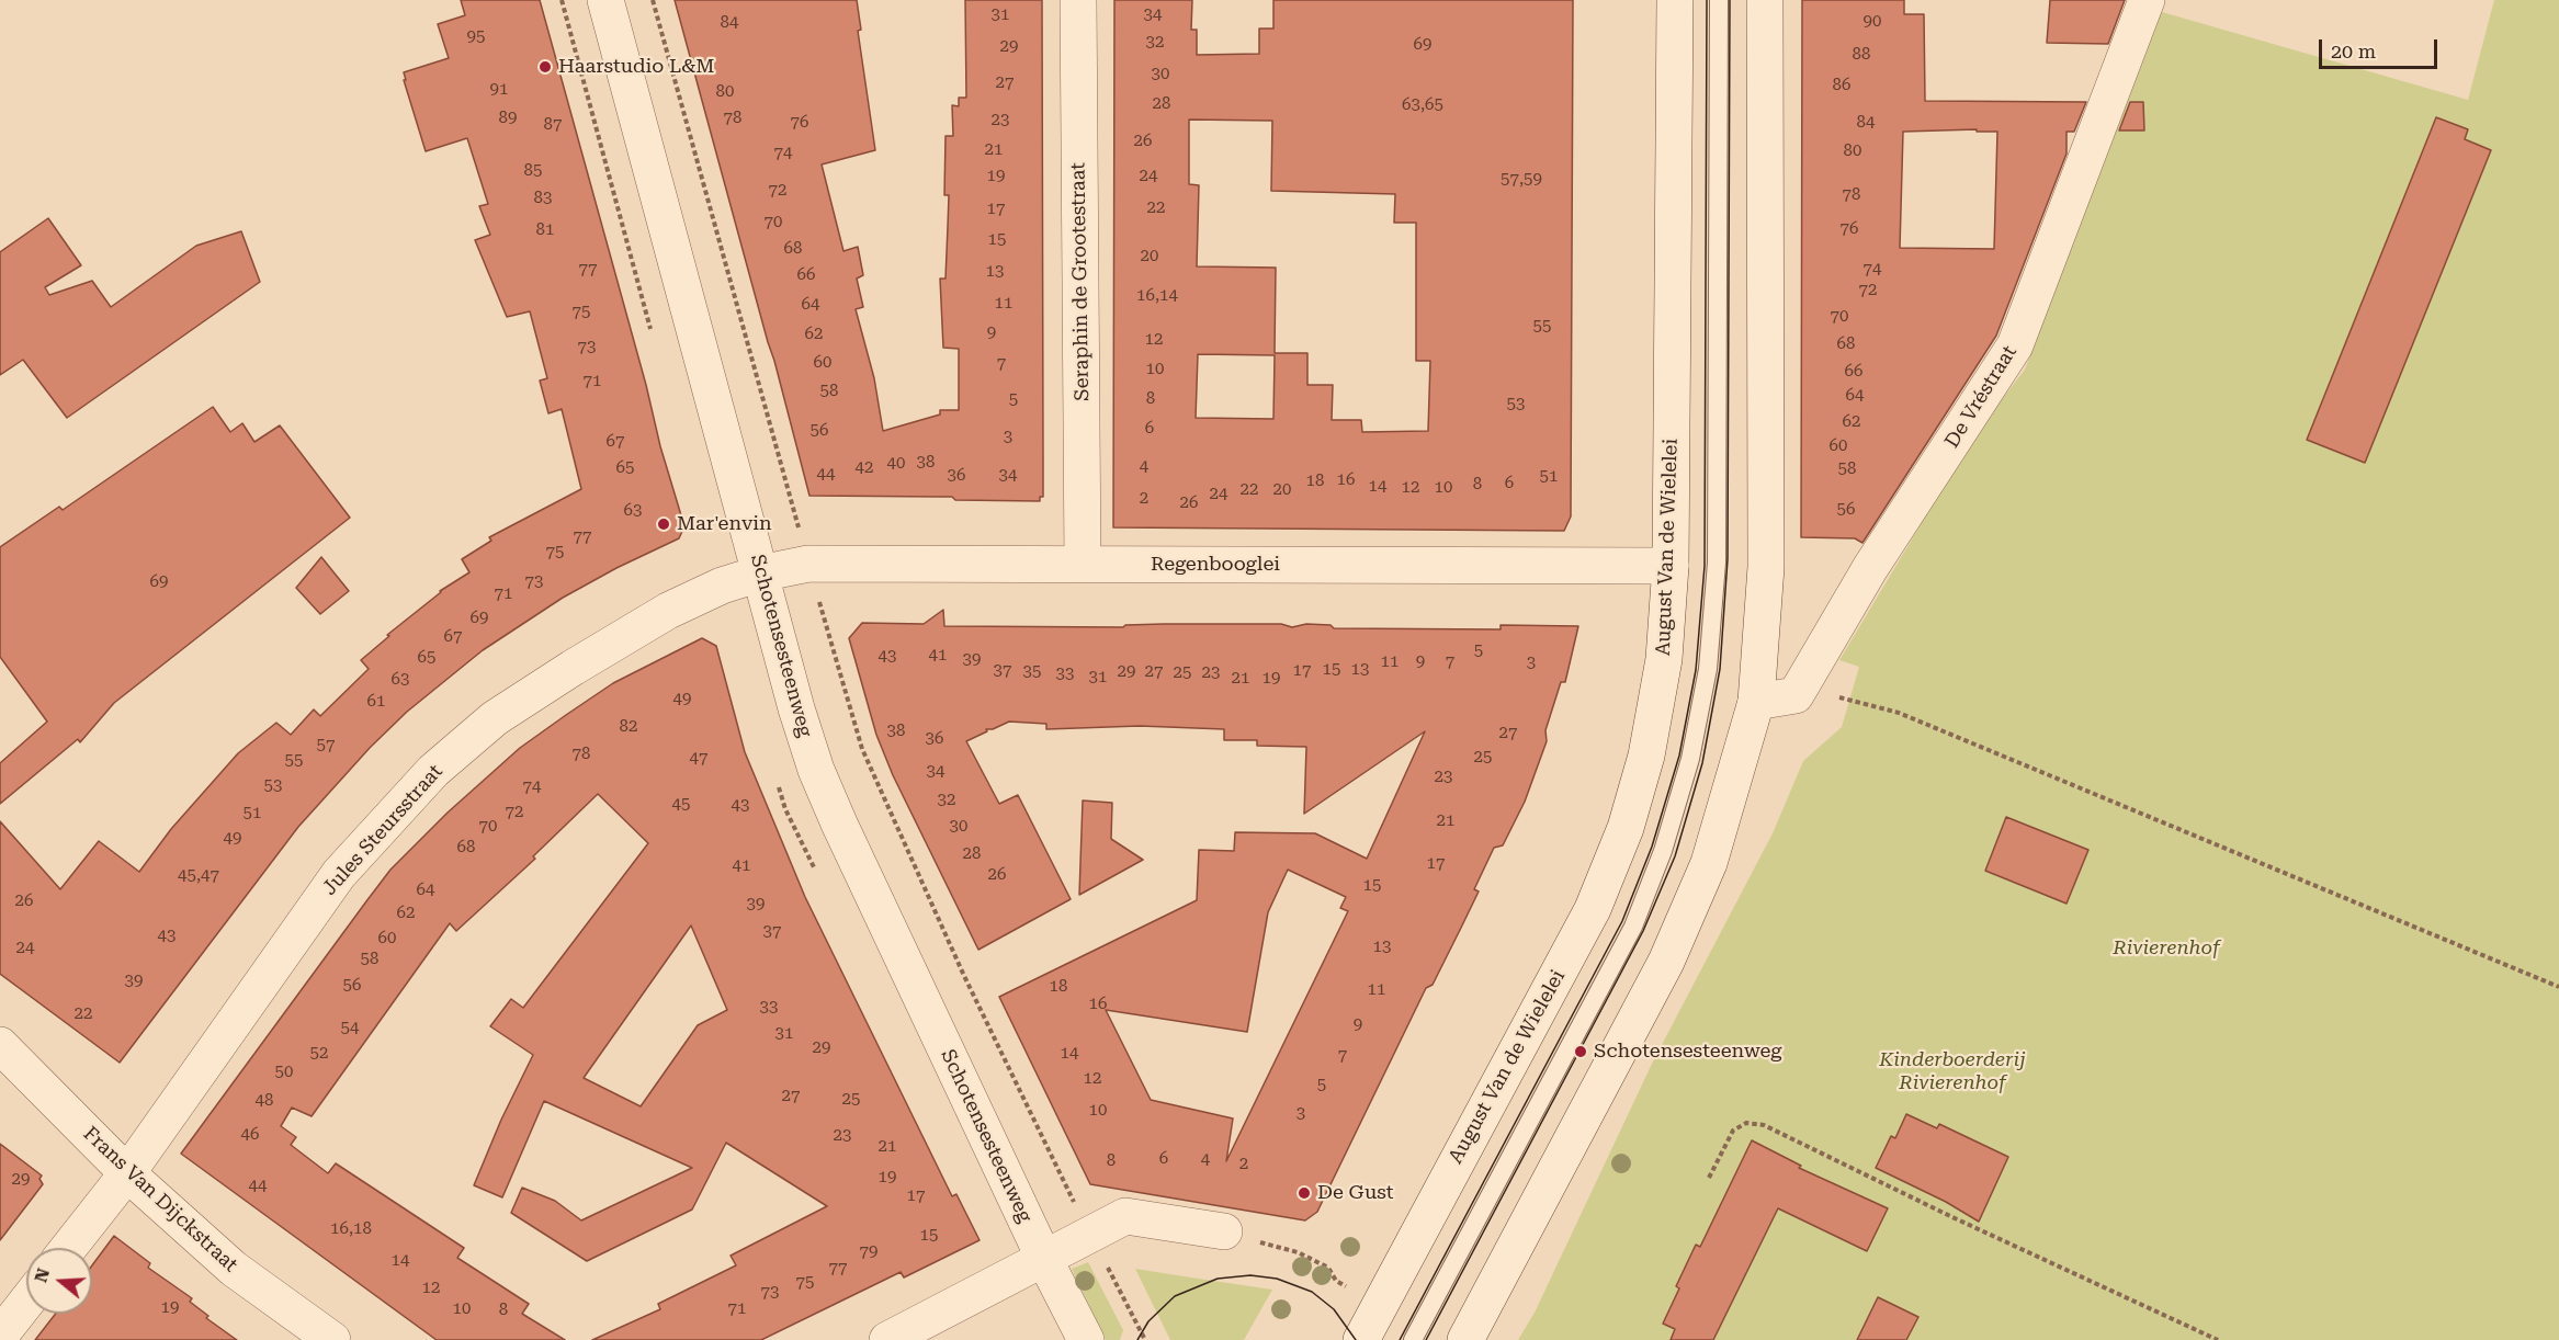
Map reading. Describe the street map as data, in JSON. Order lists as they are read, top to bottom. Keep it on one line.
{"streets":{"street":["Seraphin de Grootestraat","De Vréstraat","August Van de Wielelei","Regenbooglei","Schotensesteenweg","Jules Steursstraat","Frans Van Dijckstraat"]},"crossings":[["Seraphin de Grootestraat","Regenbooglei"],["August Van de Wielelei","Regenbooglei"],["Regenbooglei","Schotensesteenweg"],["Regenbooglei","Jules Steursstraat"],["Schotensesteenweg","Jules Steursstraat"],["Jules Steursstraat","Frans Van Dijckstraat"]],"parks":["Rivierenhof","Kinderboerderij Rivierenhof"],"places":["Haarstudio L&M","Mar'envin","Schotensesteenweg","De Gust"],"house_numbers":["31","34","90","84","95","32","69","29","88","30","27","86","91","80","28","63,65","89","78","23","76","84","87","26","21","80","74","85","19","24","57,59","72","78","83","22","17","70","76","81","15","68","20","77","74","13","66","72","16,14","11","64","75","70","55","9","62","12","68","73","60","7","10","66","71","58","64","8","5","53","62","6","56","3","67","60","38","40","4","65","42","58","44","36","34","51","16","18","6","8","14","12","10","22","20","24","2","26","56","63","77","75","69","73","71","69","67","5","41","43","65","39","11","9","7","3","15","13","37","17","35","29","27","25","23","33","31","21","19","63","49","61","82","38","27","36","57","78","25","47","55","34","23","53","74","32","45","43","72","51","21","70","30","49","68","28","17","41","26","45,47","15","64","26","39","62","37","43","60","13","24","58","39","56","18","11","16","33","22","9","54","31","29","52","14","7","50","12","5","27","25","48","10","3","46","23","21","6","4","8","2","19","29","44","17","16,18","15","79","14","77","75","12","73","19","10","71","8"],"scale_bar":"20 m","north":"left"}
